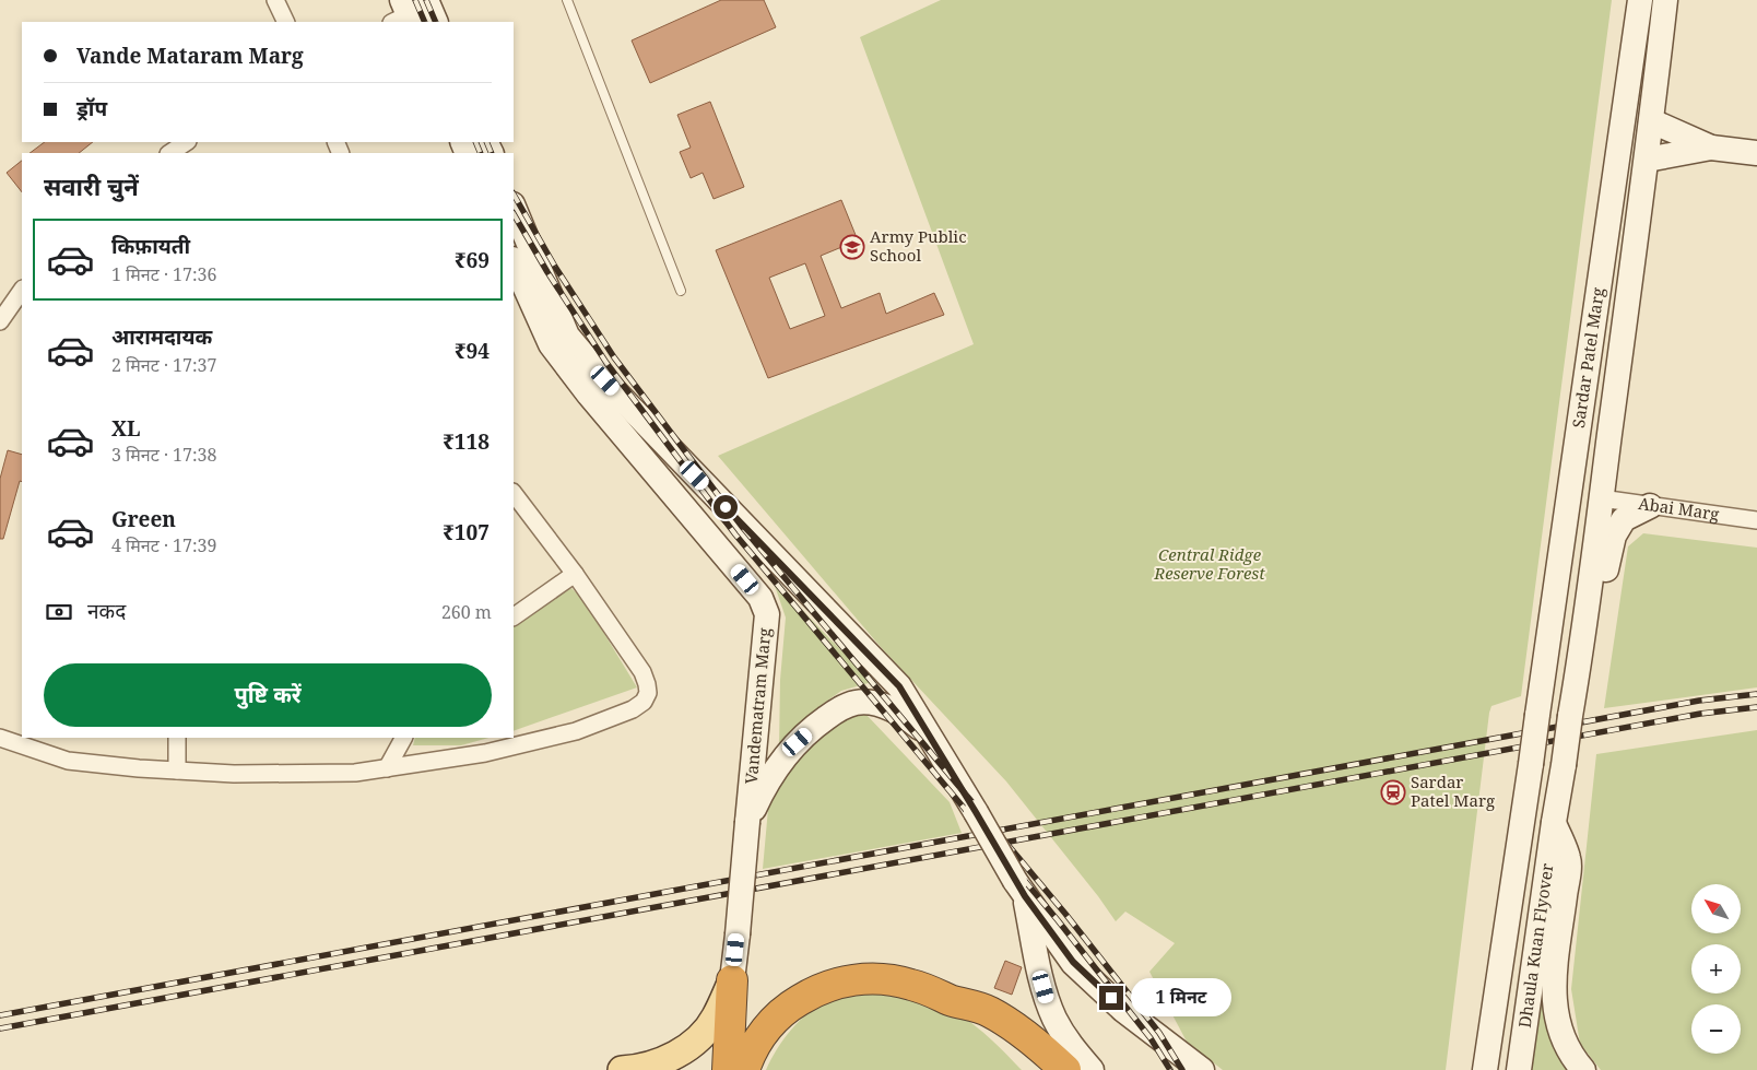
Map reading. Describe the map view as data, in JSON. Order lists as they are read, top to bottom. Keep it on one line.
{"streets":{"main road":["Sardar Patel Marg","Vandematram Marg","Dhaula Kuan Flyover"],"street":["Abai Marg"]},"crossings":[["Sardar Patel Marg","Abai Marg"],["Sardar Patel Marg","Dhaula Kuan Flyover"]],"parks":["Central Ridge Reserve Forest"],"places":{"school or university":["Army Public School"],"station":["Sardar Patel Marg"]},"north":"top left","page":{"banner":["Vande Mataram Marg","ड्रॉप"],"heading":"सवारी चुनें","list":[{"name":"किफ़ायती","note":"1 मिनट · 17:36","value":"₹69"},{"name":"आरामदायक","note":"2 मिनट · 17:37","value":"₹94"},{"name":"XL","note":"3 मिनट · 17:38","value":"₹118"},{"name":"Green","note":"4 मिनट · 17:39","value":"₹107"}],"pay":["नकद","260 m"],"buttons":"पुष्टि करें","map_buttons":["+","−"],"bubble":"1 मिनट"}}
